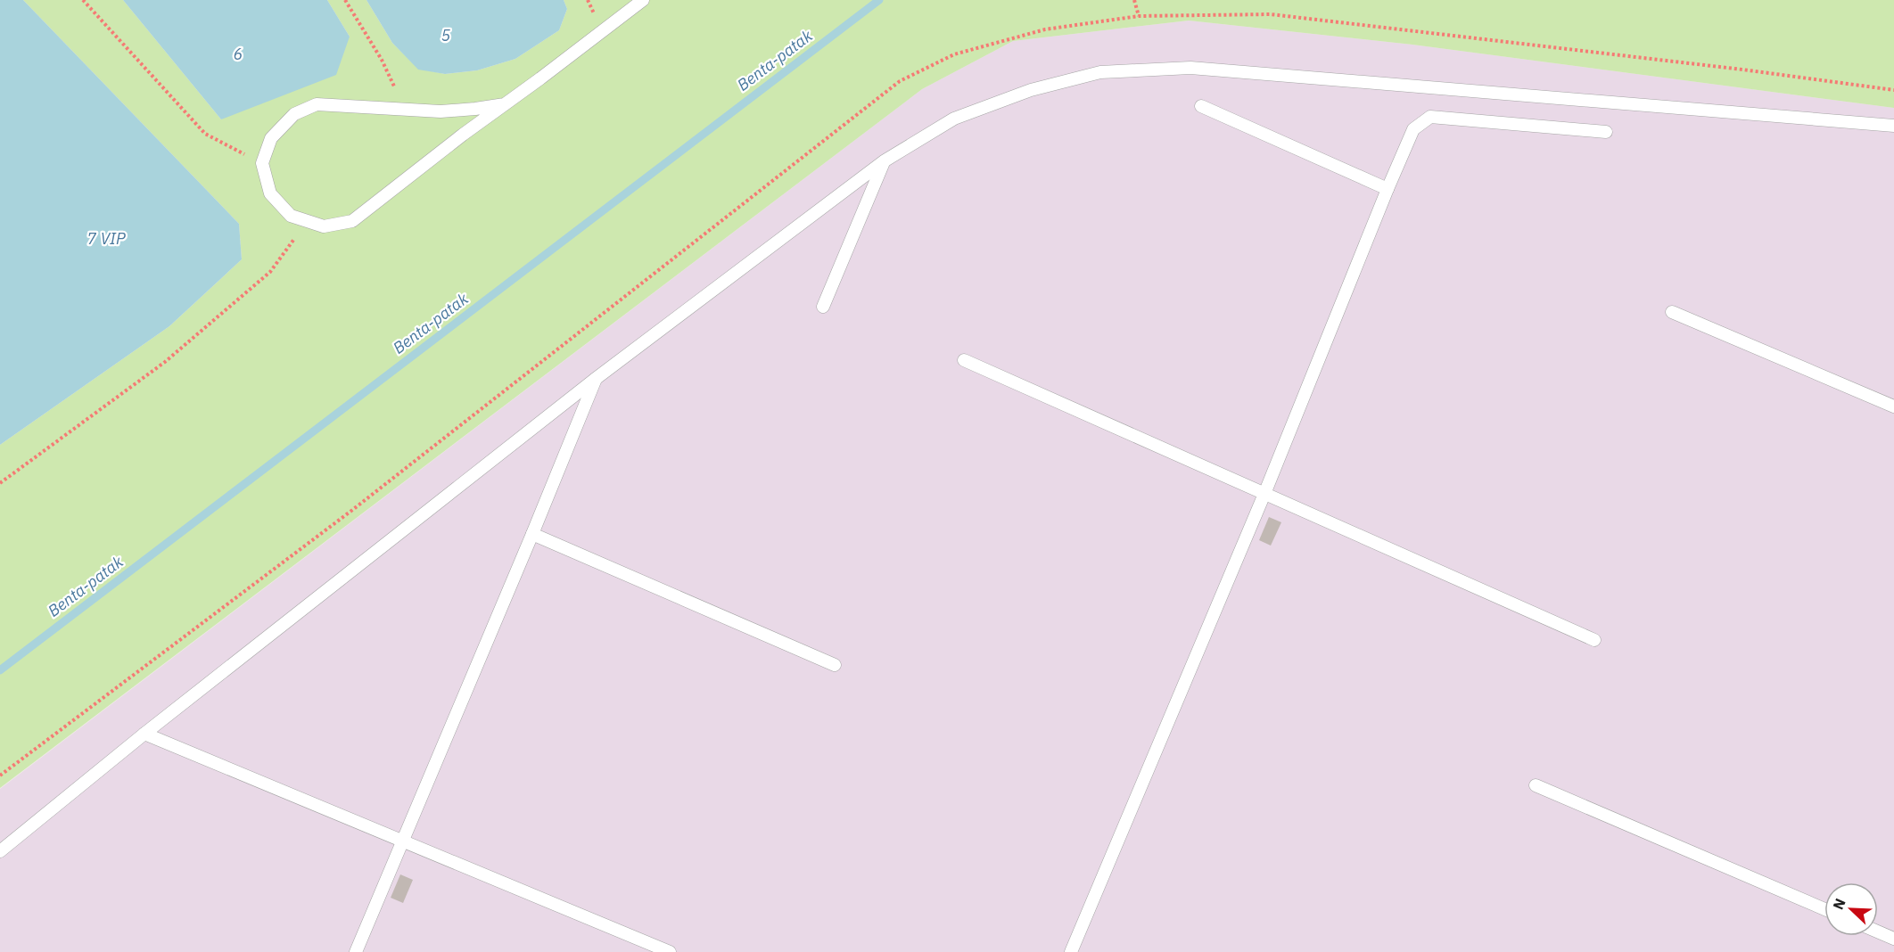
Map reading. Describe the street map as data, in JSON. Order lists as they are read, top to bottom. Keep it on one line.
{"water":["5","6","Benta-patak","7 VIP"],"north":"top left"}
